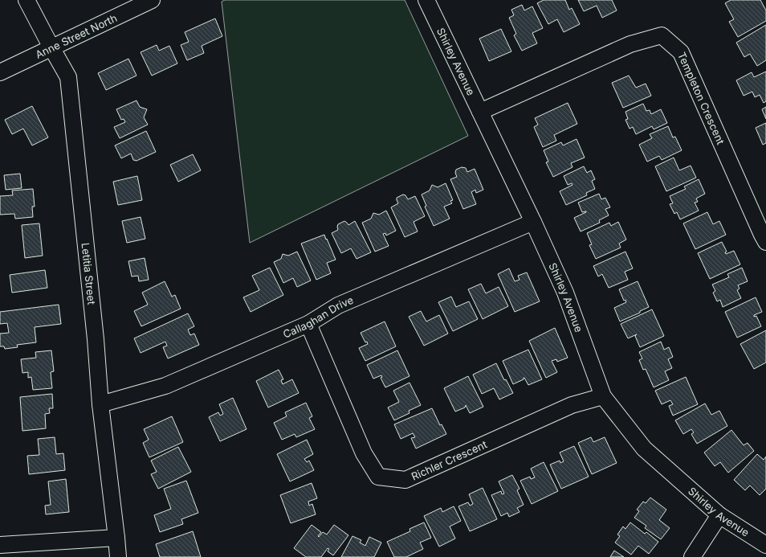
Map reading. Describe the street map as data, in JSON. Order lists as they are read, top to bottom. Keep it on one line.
{"streets":{"street":["Anne Street North","Shirley Avenue","Templeton Crescent","Letitia Street","Callaghan Drive","Richler Crescent"]},"crossings":[["Anne Street North","Letitia Street"],["Shirley Avenue","Templeton Crescent"],["Shirley Avenue","Callaghan Drive"],["Shirley Avenue","Richler Crescent"],["Letitia Street","Callaghan Drive"],["Callaghan Drive","Richler Crescent"]]}
